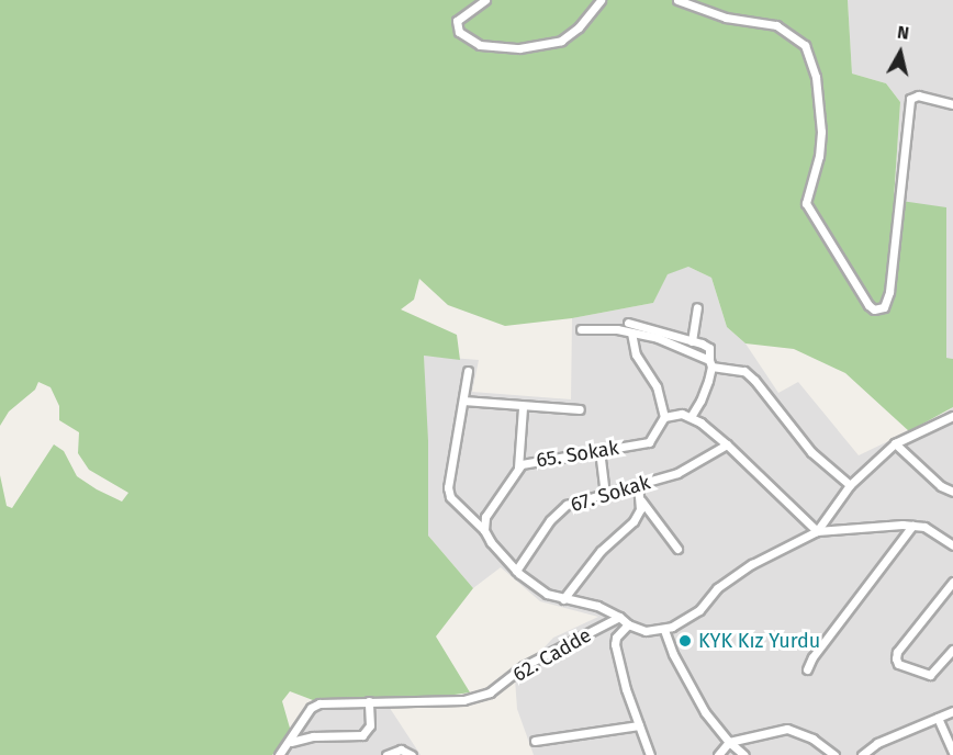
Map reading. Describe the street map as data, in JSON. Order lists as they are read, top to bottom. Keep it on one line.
{"streets":{"street":["65. Sokak","67. Sokak","62. Cadde"]},"places":["KYK Kız Yurdu"],"north":"top"}
